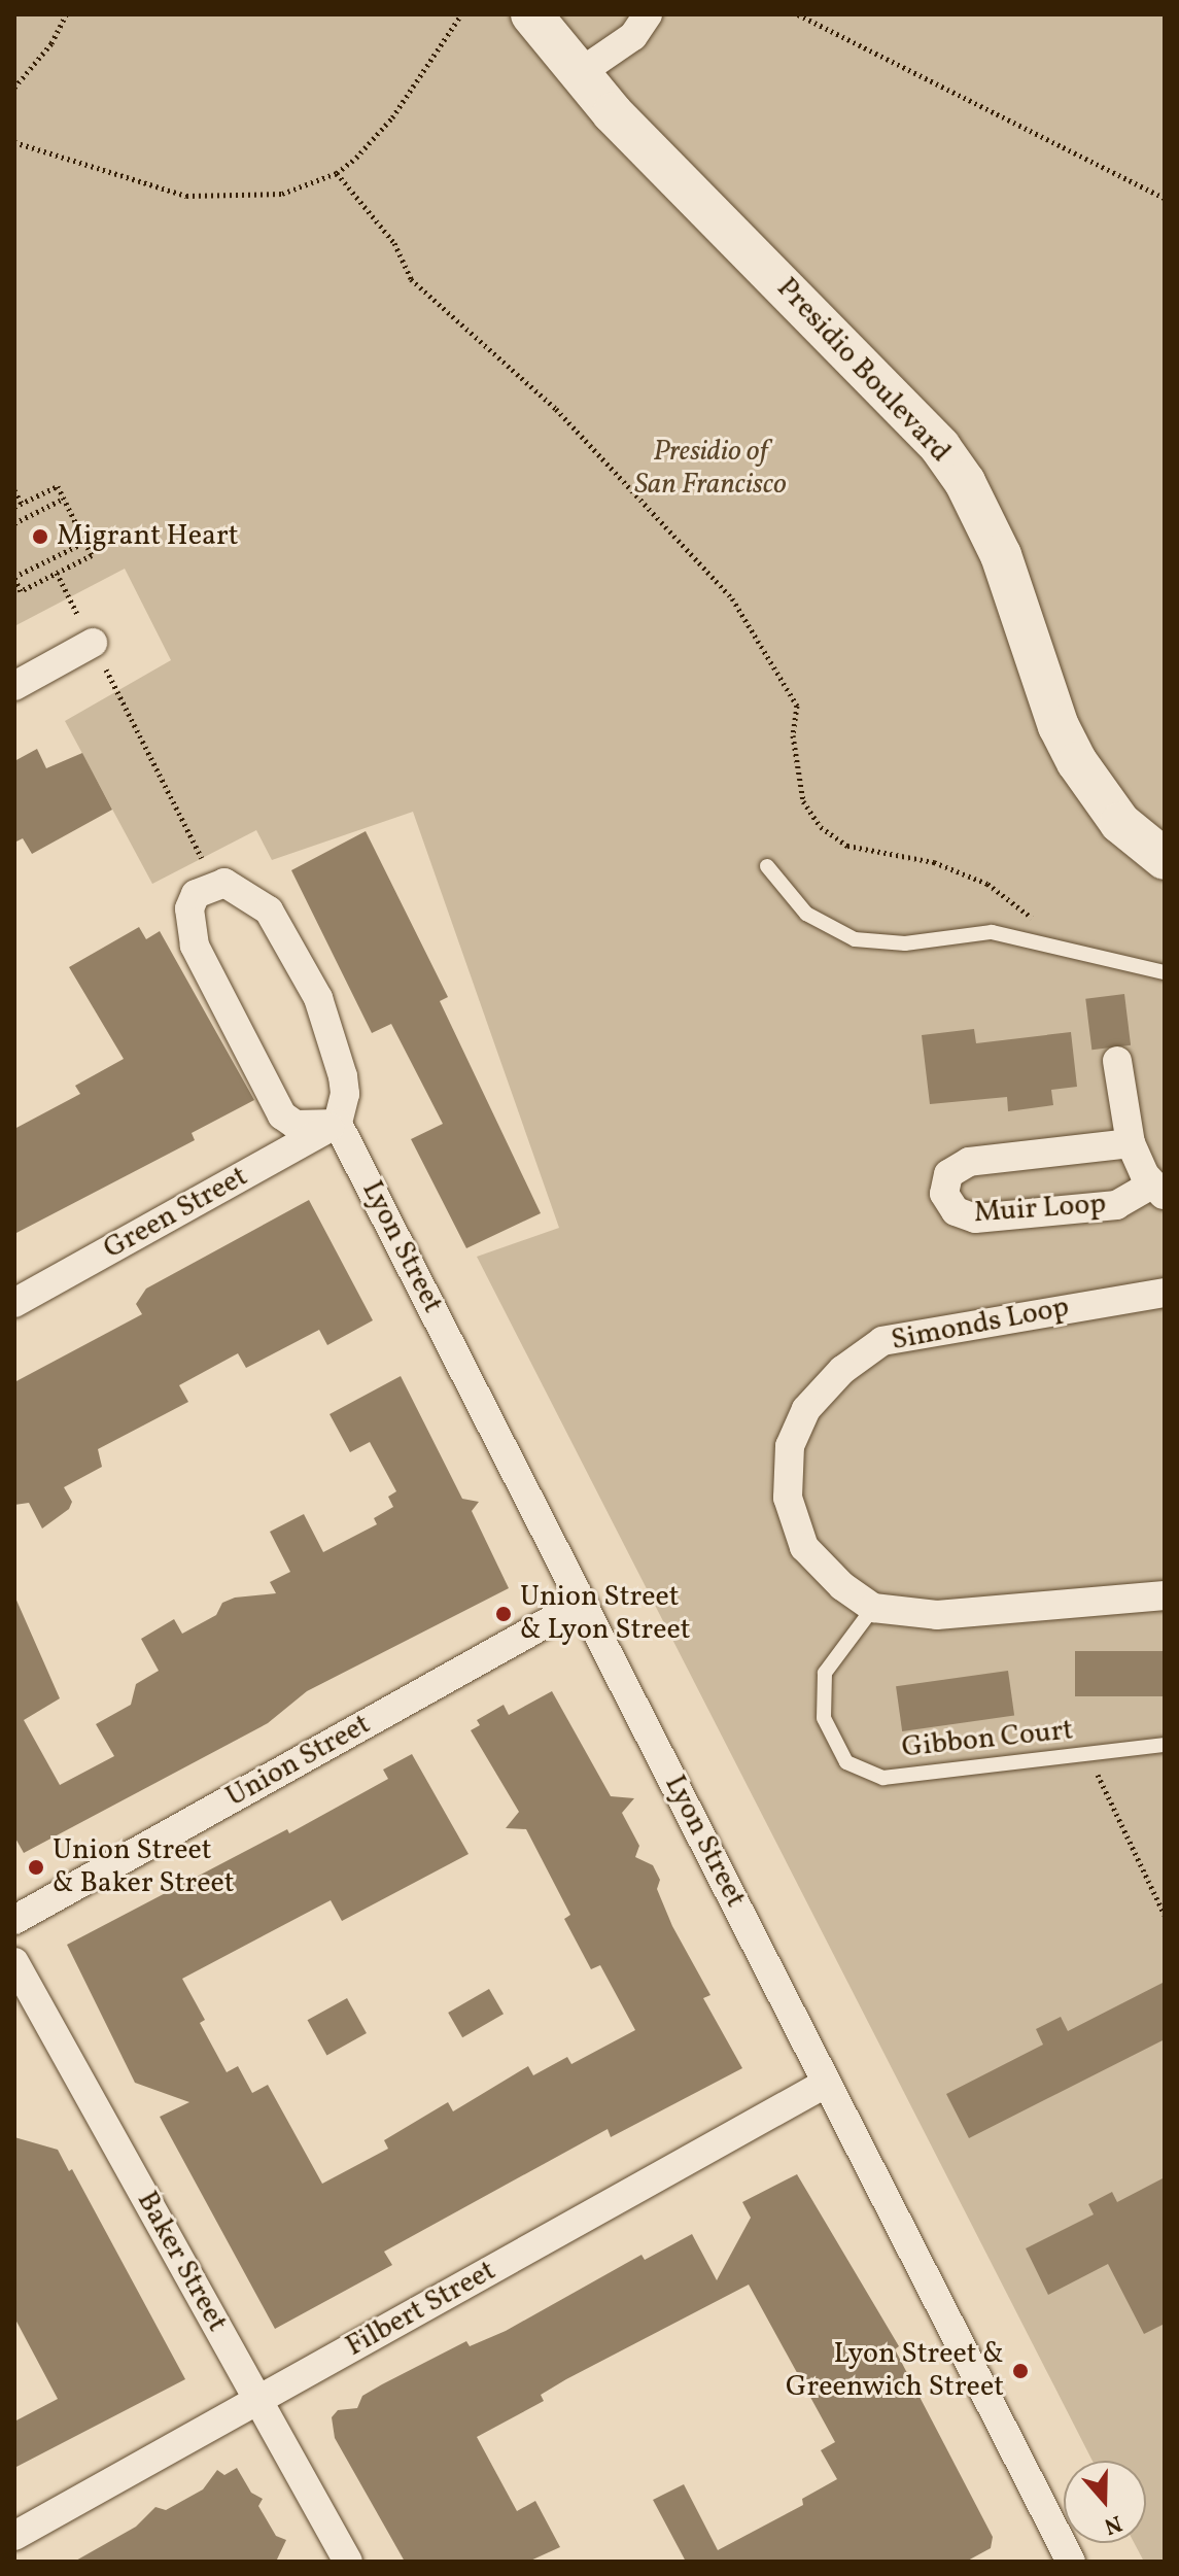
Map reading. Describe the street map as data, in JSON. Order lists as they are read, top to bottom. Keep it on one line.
{"streets":{"street":["Presidio Boulevard","Muir Loop","Green Street","Lyon Street","Simonds Loop","Union Street","Baker Street","Filbert Street"],"lane":["Gibbon Court"]},"crossings":[["Green Street","Lyon Street"],["Lyon Street","Union Street"],["Lyon Street","Filbert Street"],["Simonds Loop","Gibbon Court"],["Baker Street","Filbert Street"]],"parks":["Presidio of San Francisco"],"places":["Migrant Heart","Union Street & Lyon Street","Union Street & Baker Street","Lyon Street & Greenwich Street"],"north":"bottom"}
